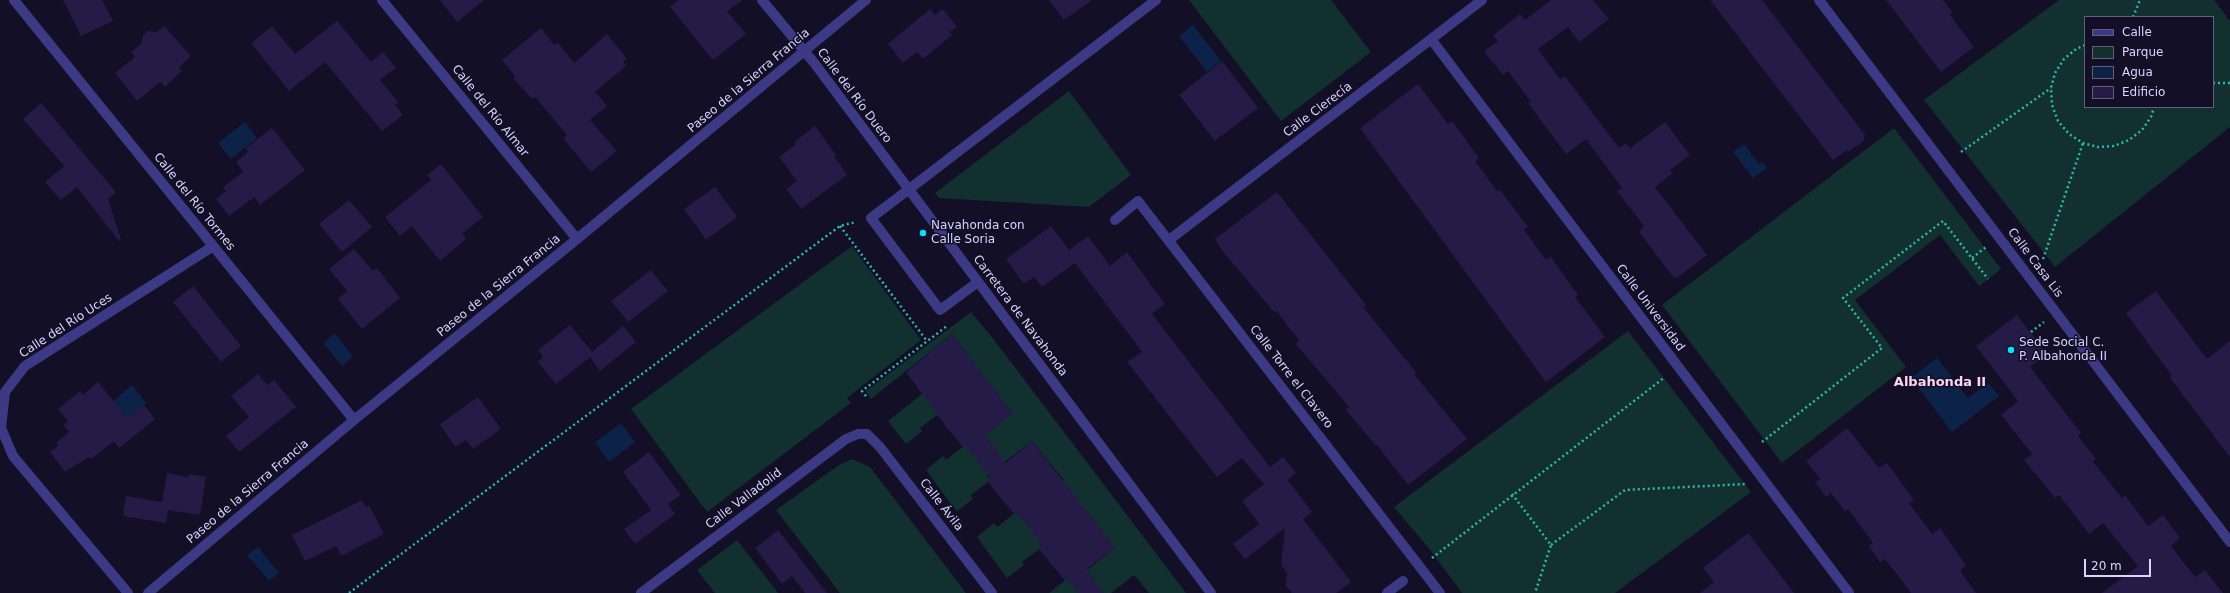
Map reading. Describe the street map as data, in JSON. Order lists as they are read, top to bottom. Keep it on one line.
{"streets":{"street":["Paseo de la Sierra Francia","Calle del Río Duero","Calle Clerecía","Calle del Río Almar","Calle del Río Tormes","Calle Casa Lis","Calle Universidad","Carretera de Navahonda","Calle del Río Uces","Calle Torre el Clavero","Calle Valladolid","Calle Ávila"]},"crossings":[["Paseo de la Sierra Francia","Calle del Río Duero"],["Paseo de la Sierra Francia","Calle del Río Almar"],["Paseo de la Sierra Francia","Calle del Río Tormes"],["Calle del Río Duero","Carretera de Navahonda"],["Calle Clerecía","Calle Universidad"],["Calle Clerecía","Calle Torre el Clavero"],["Calle del Río Tormes","Calle del Río Uces"],["Calle Valladolid","Calle Ávila"]],"districts":["Albahonda II"],"places":["Navahonda con Calle Soria","Sede Social C. P. Albahonda II"],"legend":["Calle","Parque","Agua","Edificio"],"scale_bar":"20 m"}
